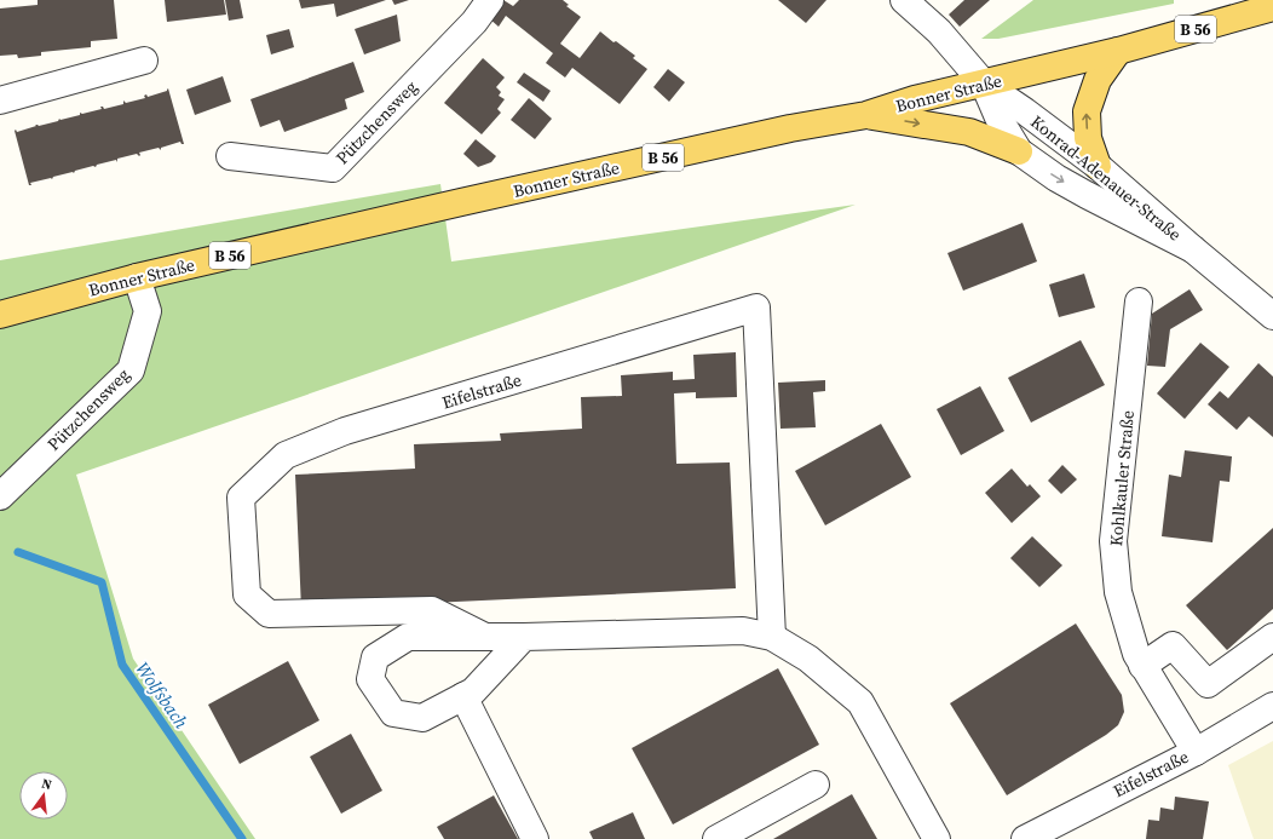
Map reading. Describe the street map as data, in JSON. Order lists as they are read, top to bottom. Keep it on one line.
{"streets":{"main road":["B 56","Bonner Straße"],"street":["Pützchensweg","Konrad-Adenauer-Straße","Eifelstraße","Kohlkauler Straße"]},"crossings":[["Bonner Straße","Pützchensweg"],["Bonner Straße","Konrad-Adenauer-Straße"],["Eifelstraße","Kohlkauler Straße"]],"water":["Wolfsbach"],"north":"top"}
